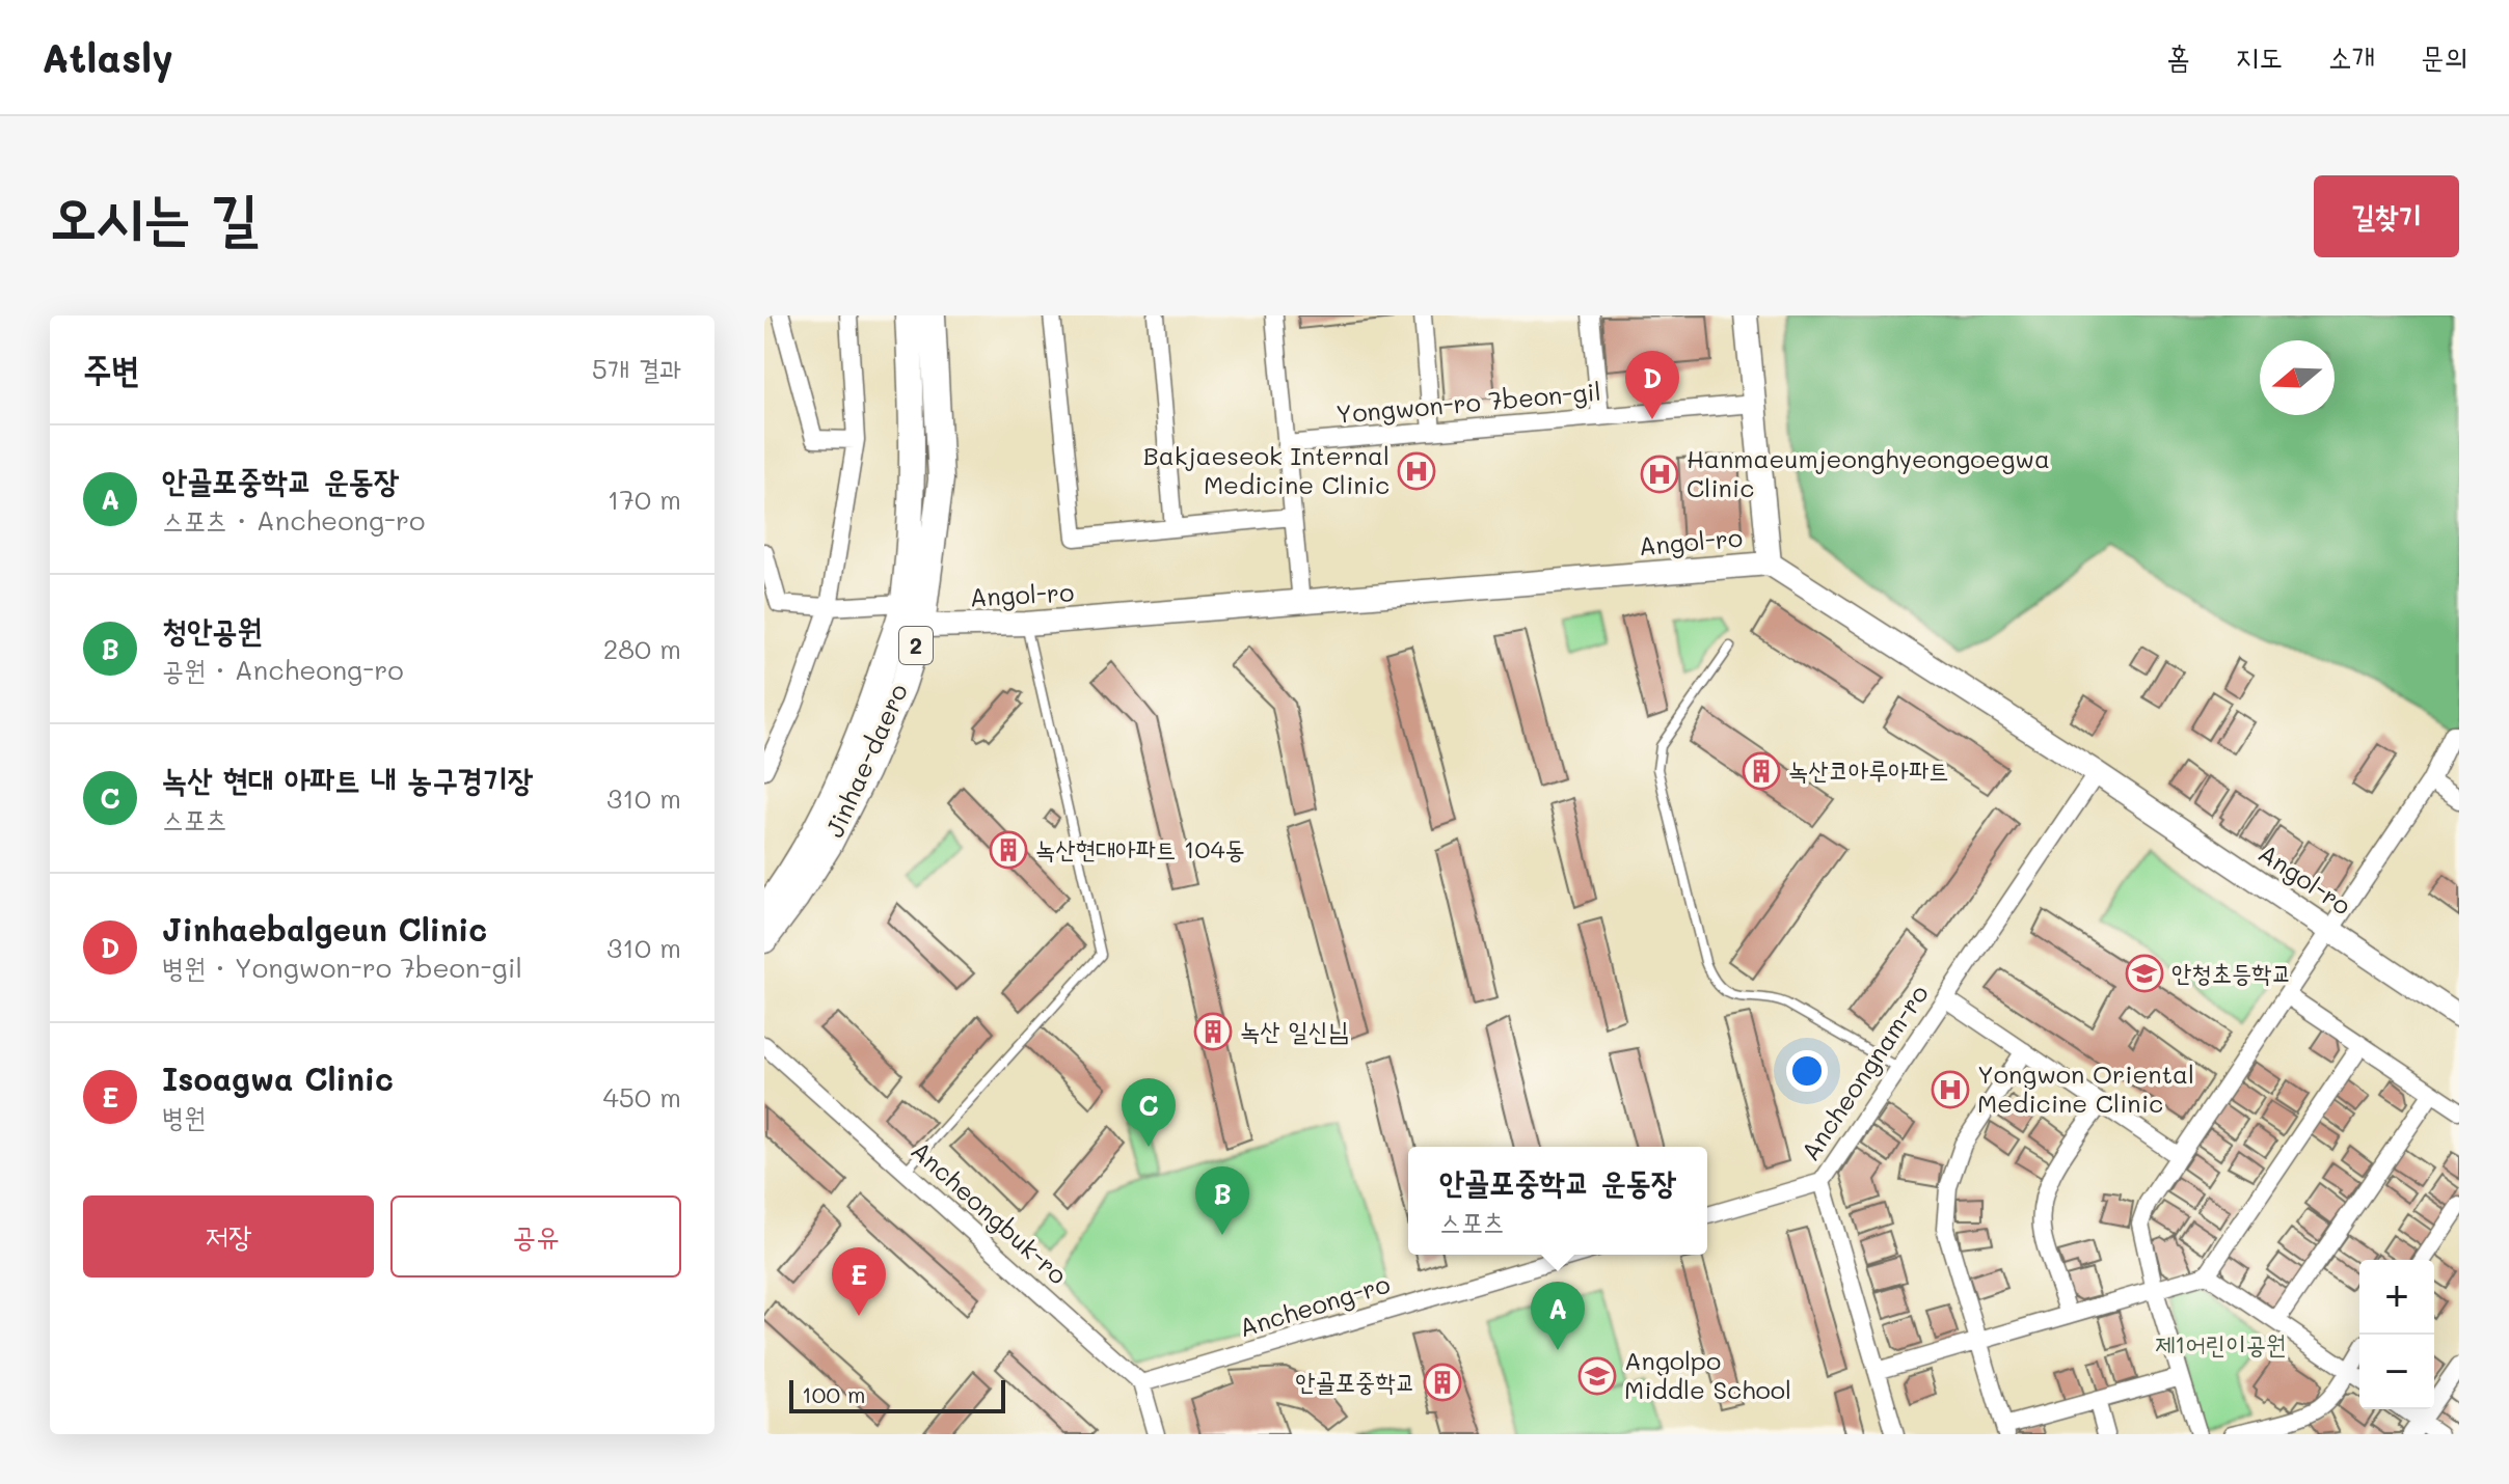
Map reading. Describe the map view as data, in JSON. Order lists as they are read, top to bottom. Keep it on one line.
{"streets":{"main road":["Angol-ro","2","Jinhae-daero"],"street":["Yongwon-ro 7beon-gil","Ancheongnam-ro","Ancheongbuk-ro","Ancheong-ro"]},"crossings":[["Angol-ro","Jinhae-daero"],["Angol-ro","Ancheongnam-ro"],["Ancheongbuk-ro","Ancheong-ro"]],"parks":["제1어린이공원"],"places":{"hospital":["Bakjaeseok Internal Medicine Clinic","Hanmaeumjeonghyeongoegwa Clinic","Yongwon Oriental Medicine Clinic"],"building":["녹산코아루아파트","녹산현대아파트 104동","녹산 일신님","안골포중학교"],"school or university":["안청초등학교","Angolpo Middle School"]},"scale_bar":"100 m","north":"left","page":{"header":"Atlasly","nav":["홈","지도","소개","문의"],"buttons":["길찾기",["저장","공유"]],"title":"오시는 길","heading":["주변","5개 결과"],"pins":["D","C","B","E","A"],"list":[{"mark":"A","name":"안골포중학교 운동장","note":"스포츠 · Ancheong-ro","value":"170 m"},{"mark":"B","name":"청안공원","note":"공원 · Ancheong-ro","value":"280 m"},{"mark":"C","name":"녹산 현대 아파트 내 농구경기장","note":"스포츠","value":"310 m"},{"mark":"D","name":"Jinhaebalgeun Clinic","note":"병원 · Yongwon-ro 7beon-gil","value":"310 m"},{"mark":"E","name":"Isoagwa Clinic","note":"병원","value":"450 m"}],"popup":["안골포중학교 운동장","스포츠"],"map_buttons":["+","−"],"scale":"100 m"}}
